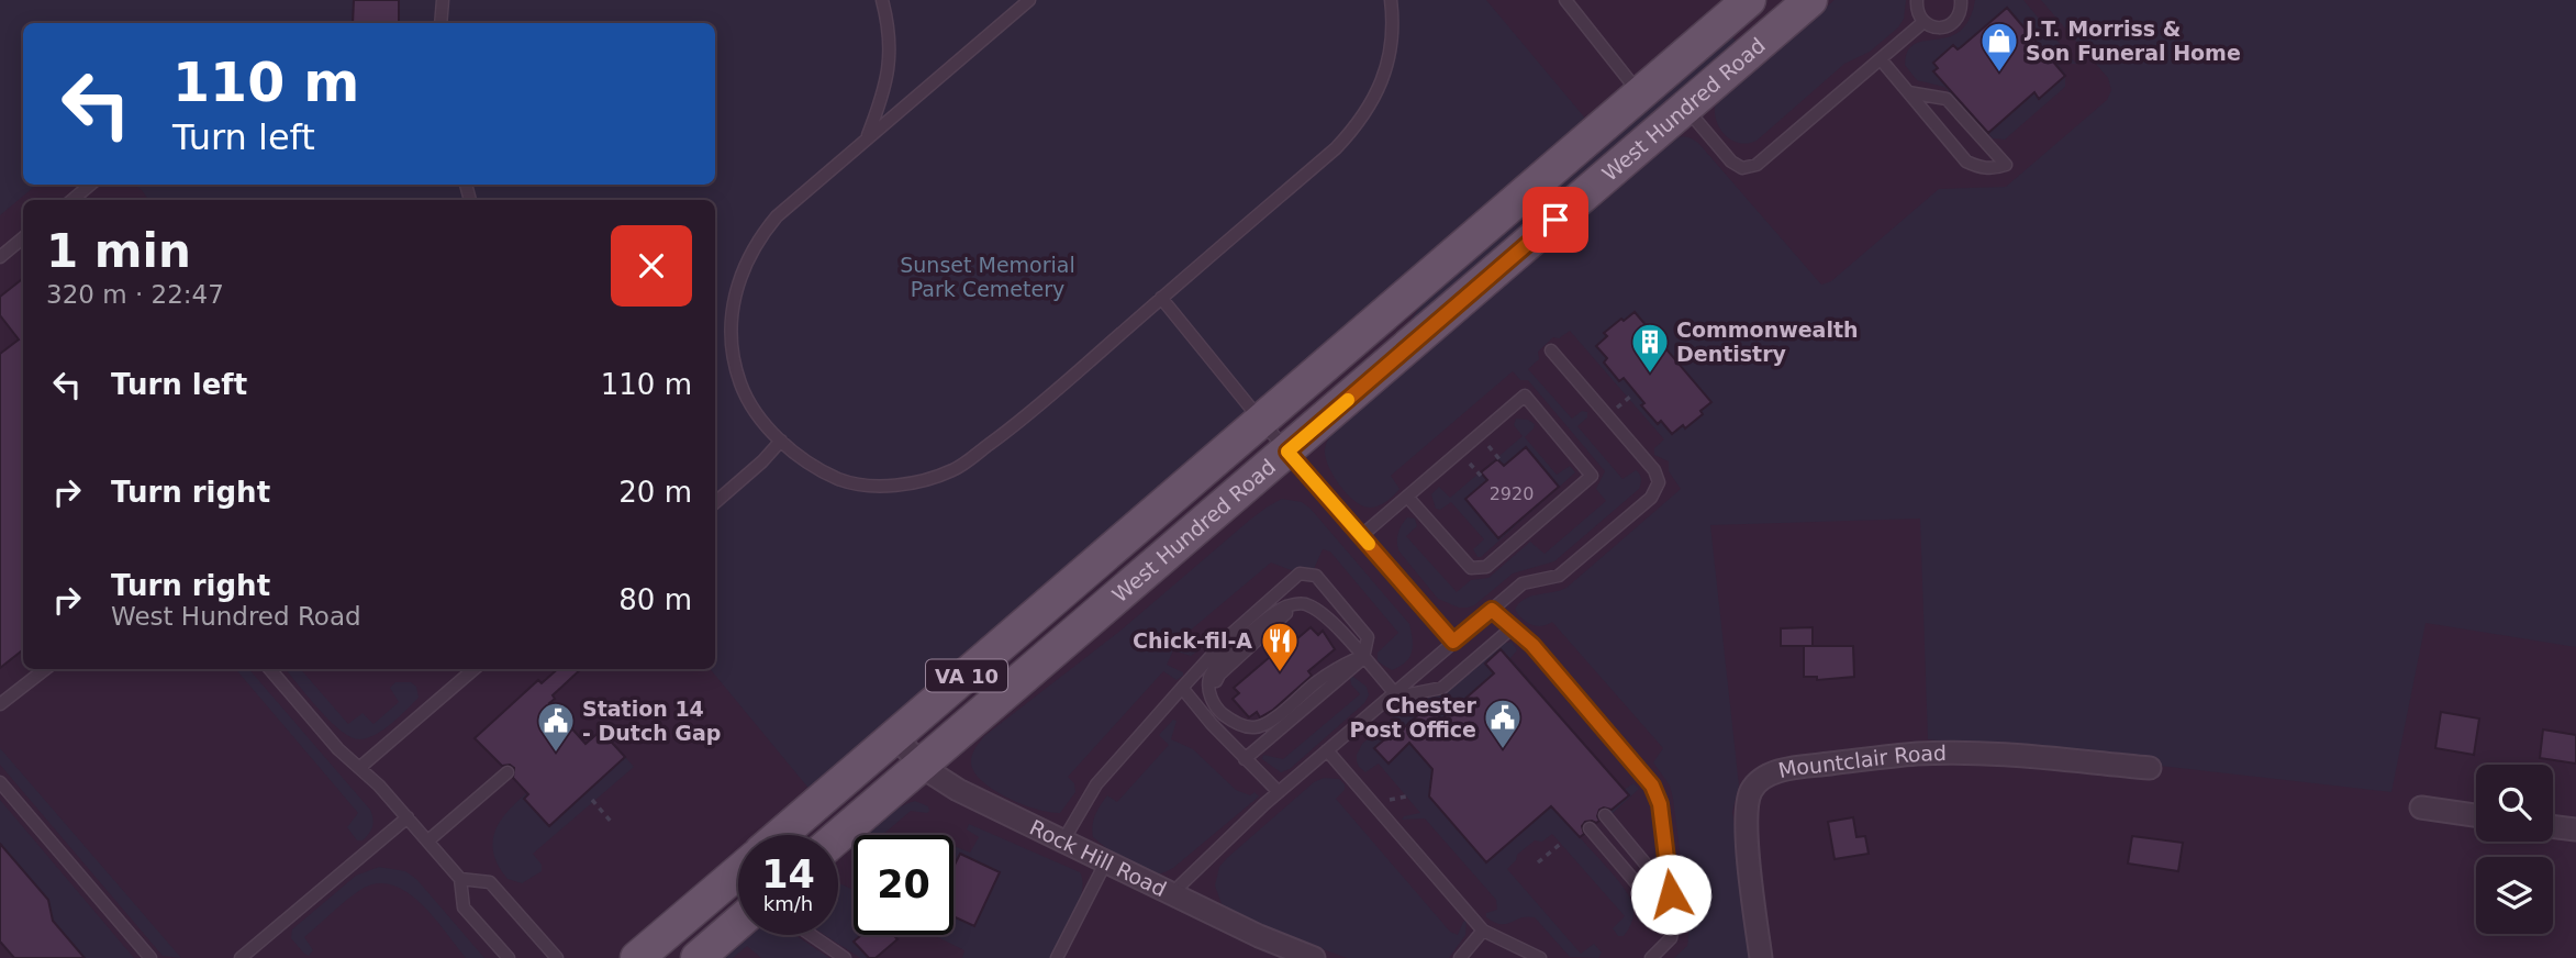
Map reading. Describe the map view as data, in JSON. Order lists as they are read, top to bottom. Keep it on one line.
{"streets":{"main road":["West Hundred Road","VA 10"],"street":["Mountclair Road","Rock Hill Road"]},"crossings":[["West Hundred Road","Rock Hill Road"]],"parks":["Sunset Memorial Park Cemetery"],"places":{"shop":["J.T. Morriss & Son Funeral Home"],"building":["Commonwealth Dentistry"],"restaurant":["Chick-fil-A"],"public building":["Chester Post Office","Station 14 - Dutch Gap"]},"house_numbers":["2920"],"page":{"turn":["110 m","Turn left"],"heading":["1 min","320 m · 22:47"],"list":[{"name":"Turn left","value":"110 m"},{"name":"Turn right","value":"20 m"},{"name":"Turn right","note":"West Hundred Road","value":"80 m"}],"speed":"14 km/h","limit":"20"}}
